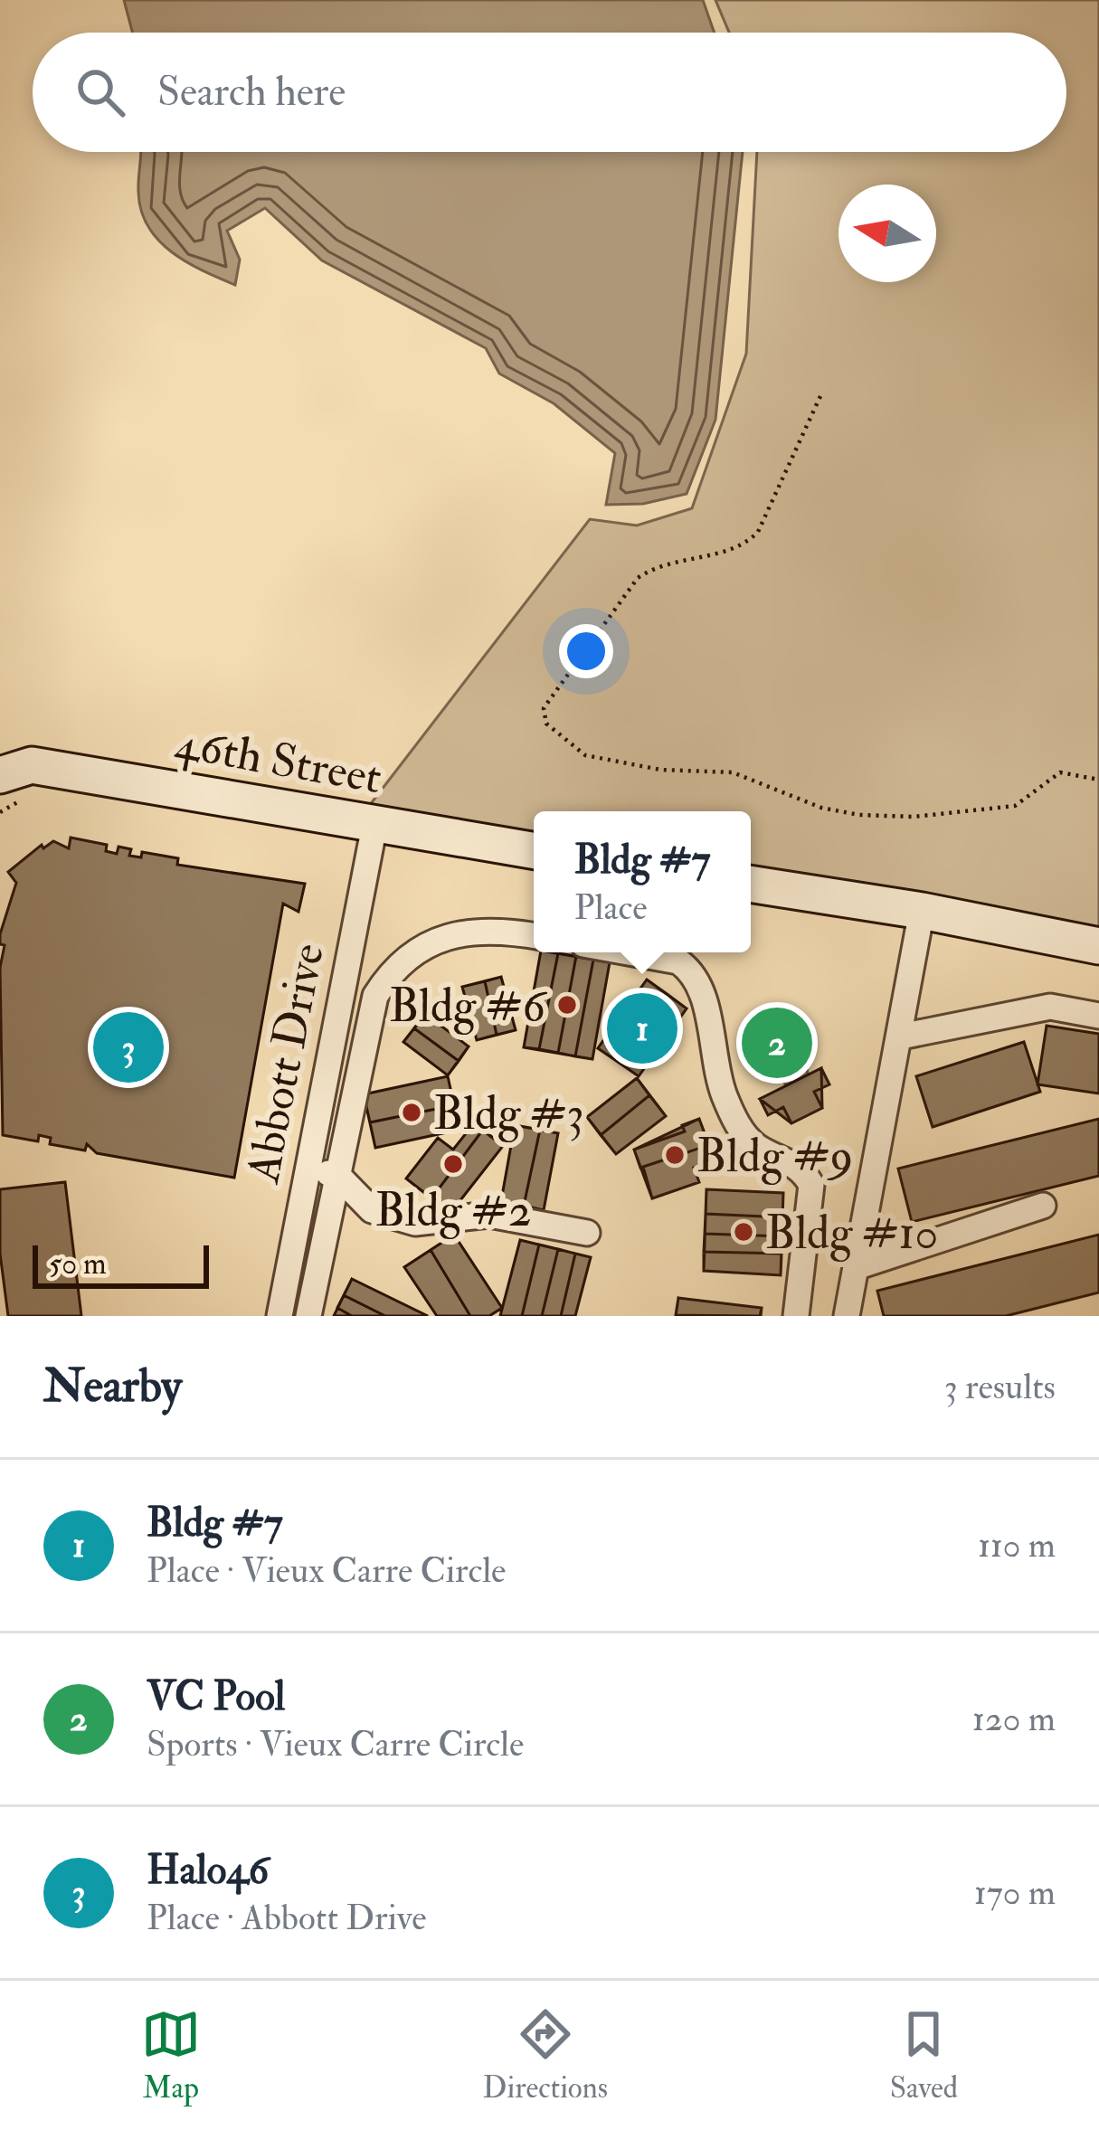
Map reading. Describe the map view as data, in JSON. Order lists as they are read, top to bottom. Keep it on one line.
{"streets":{"street":["46th Street","Abbott Drive"]},"crossings":[["46th Street","Abbott Drive"]],"places":["Bldg #6","Bldg #3","Bldg #9","Bldg #2","Bldg #10"],"scale_bar":"50 m","north":"left","page":{"search":"Search here","popup":["Bldg #7","Place"],"pins":["1","2","3"],"scale":"50 m","heading":["Nearby","3 results"],"list":[{"mark":"1","name":"Bldg #7","note":"Place · Vieux Carre Circle","value":"110 m"},{"mark":"2","name":"VC Pool","note":"Sports · Vieux Carre Circle","value":"120 m"},{"mark":"3","name":"Halo46","note":"Place · Abbott Drive","value":"170 m"}],"nav":["Map","Directions","Saved"]}}
